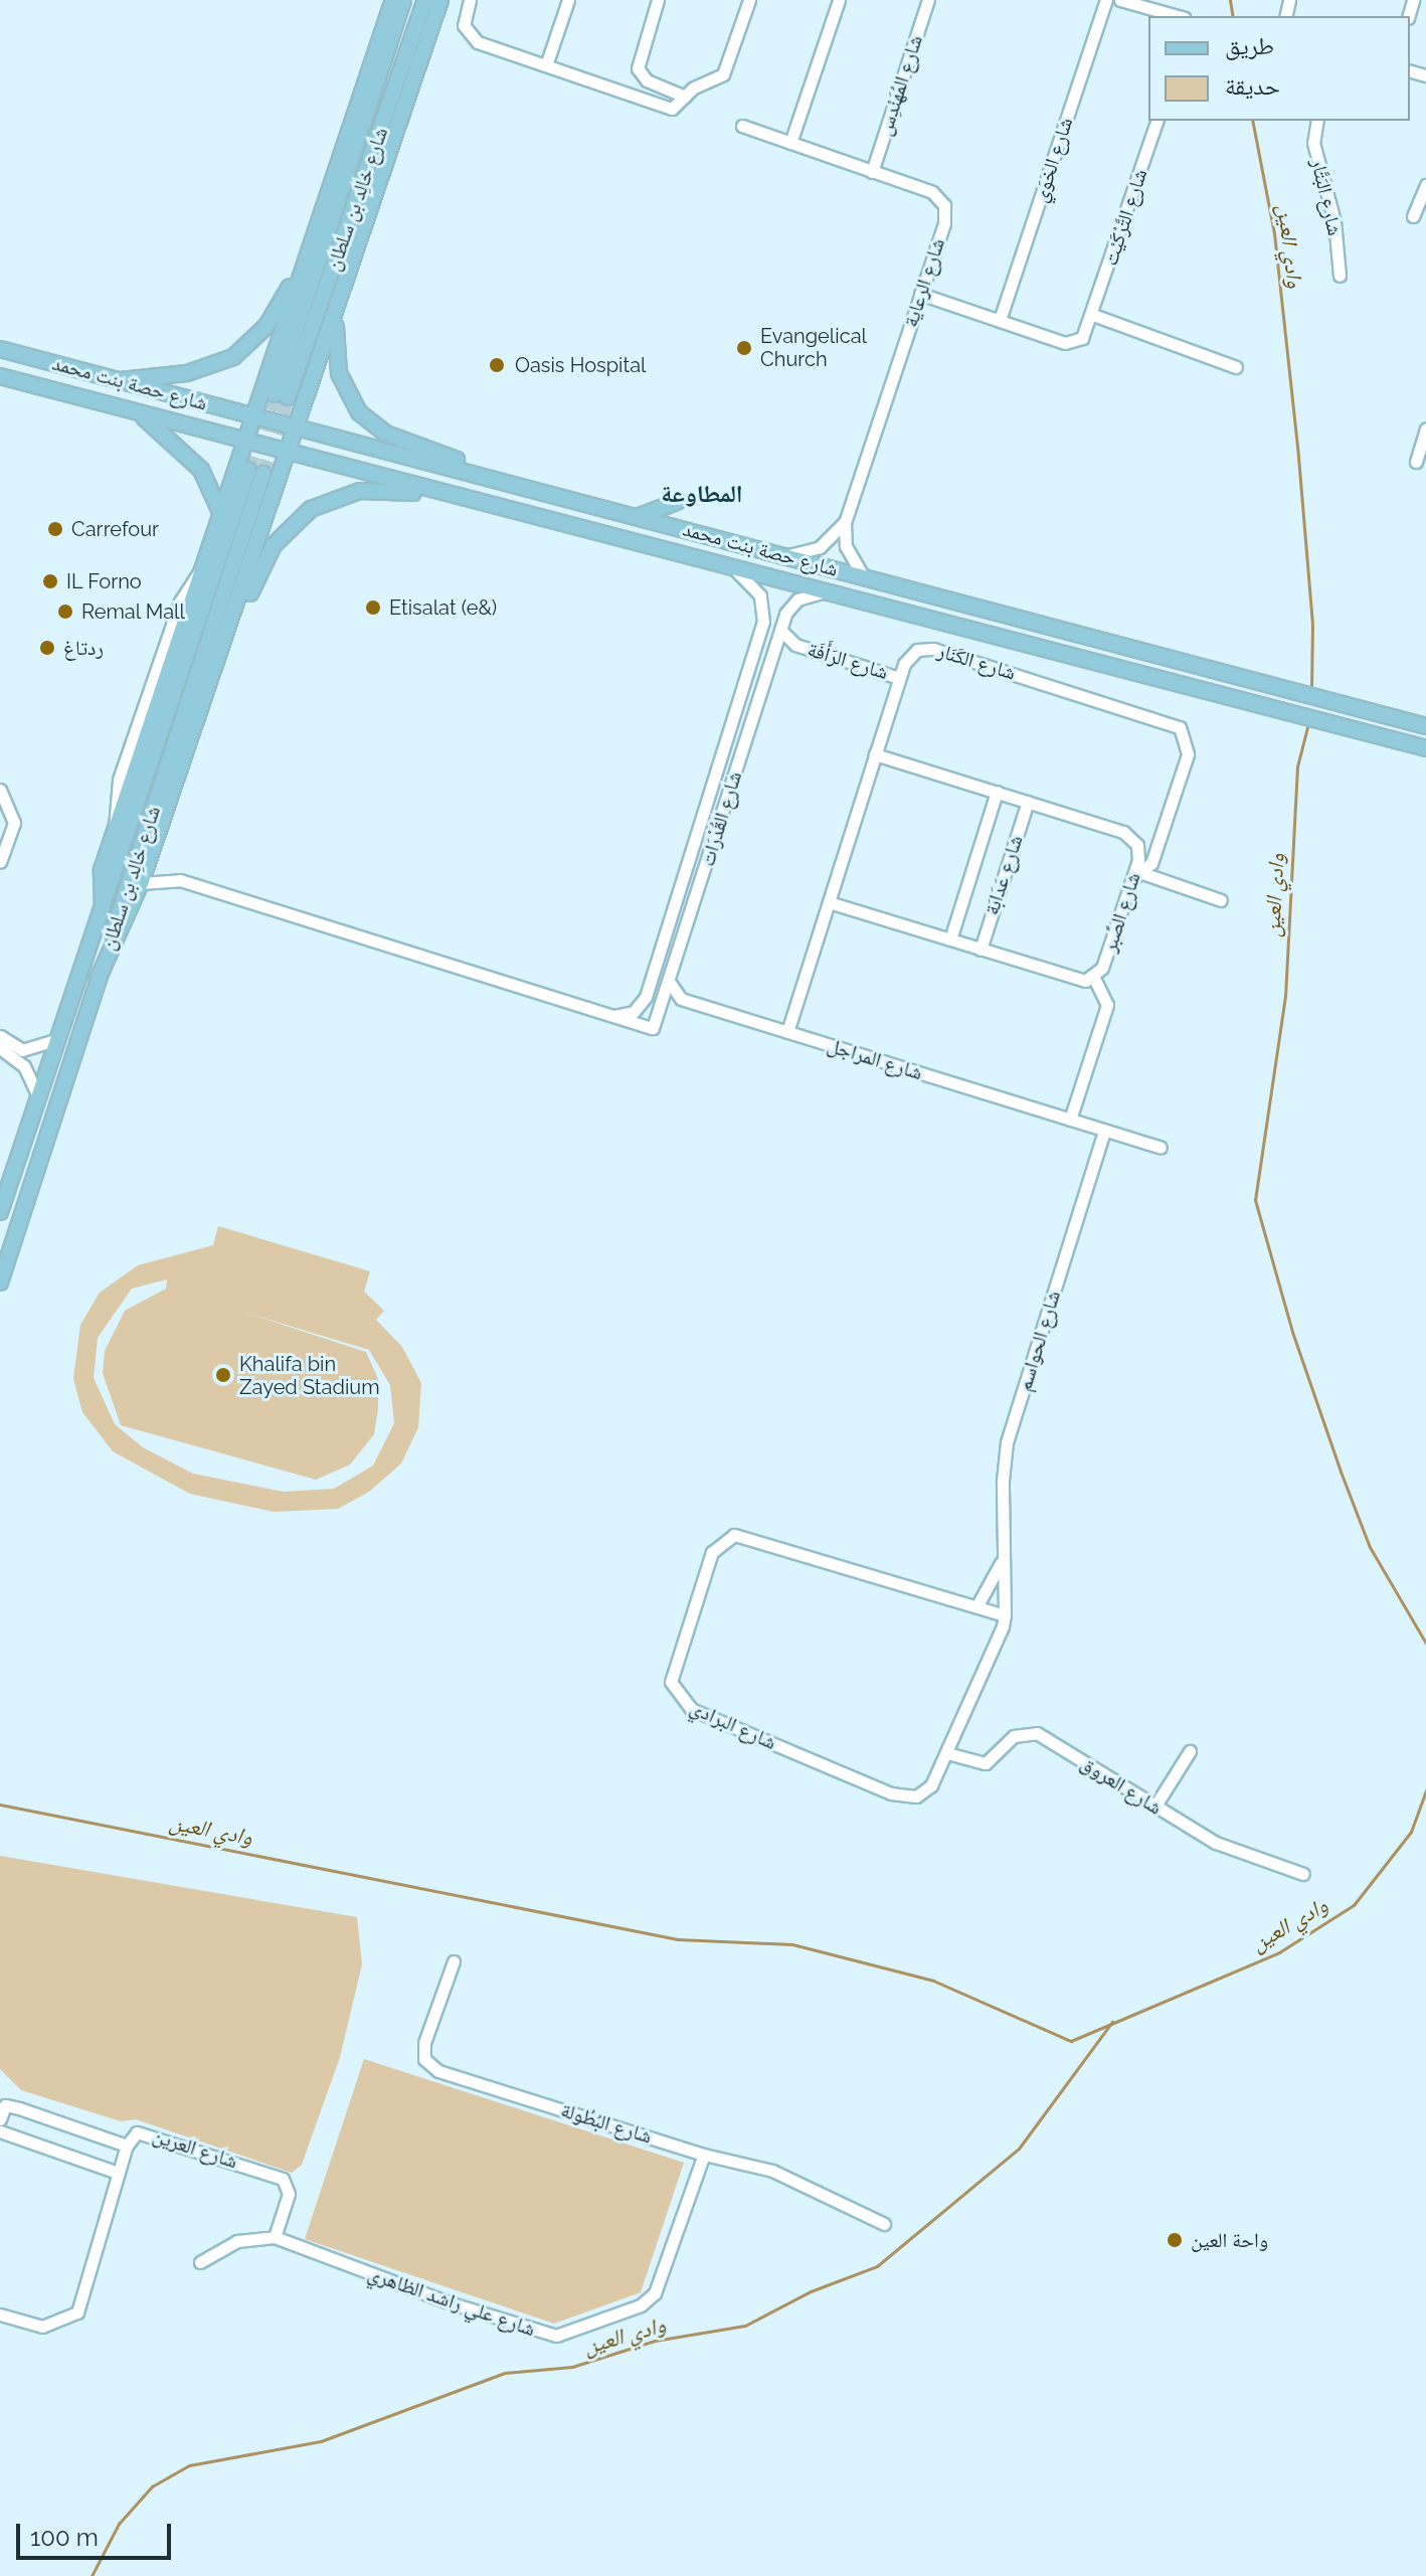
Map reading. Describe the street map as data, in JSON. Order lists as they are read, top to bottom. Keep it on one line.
{"streets":{"main road":["شارع خالِد بن سلطان","شارع حصة بنت محمد"],"street":["شارع المُهَنْدِس","شارع الخوَي","شارع البَتَّار","شارع التَّرْكَيْت","شارع الرعاية","شارع الرَأَفَة","شارع الكَنَار","شارع القُدْرَات","شارع عَدَابَة","شارع الصَّبر","شارع المراجل","شارع الحواسم","شارع البرادي","شارع العروق","شارع البُطُولة","شارع العرين","شارع علي راشد الظاهري"]},"crossings":[["شارع المُهَنْدِس","شارع الرعاية"],["شارع الخوَي","شارع التَّرْكَيْت"],["شارع التَّرْكَيْت","شارع الرعاية"],["شارع حصة بنت محمد","شارع القُدْرَات"],["شارع الرَأَفَة","شارع الكَنَار"],["شارع الرَأَفَة","شارع القُدْرَات"],["شارع الكَنَار","شارع الصَّبر"],["شارع الكَنَار","شارع المراجل"],["شارع عَدَابَة","شارع الصَّبر"],["شارع المراجل","شارع الحواسم"],["شارع الحواسم","شارع البرادي"],["شارع البرادي","شارع العروق"],["شارع البُطُولة","شارع علي راشد الظاهري"],["شارع العرين","شارع علي راشد الظاهري"]],"districts":["المطاوعة"],"water":["وادي العين"],"places":["Evangelical Church","Oasis Hospital","Carrefour","IL Forno","Etisalat (e&)","Remal Mall","ردتاغ","Khalifa bin Zayed Stadium","واحة العين"],"legend":["طريق","حديقة"],"scale_bar":"100 m"}
